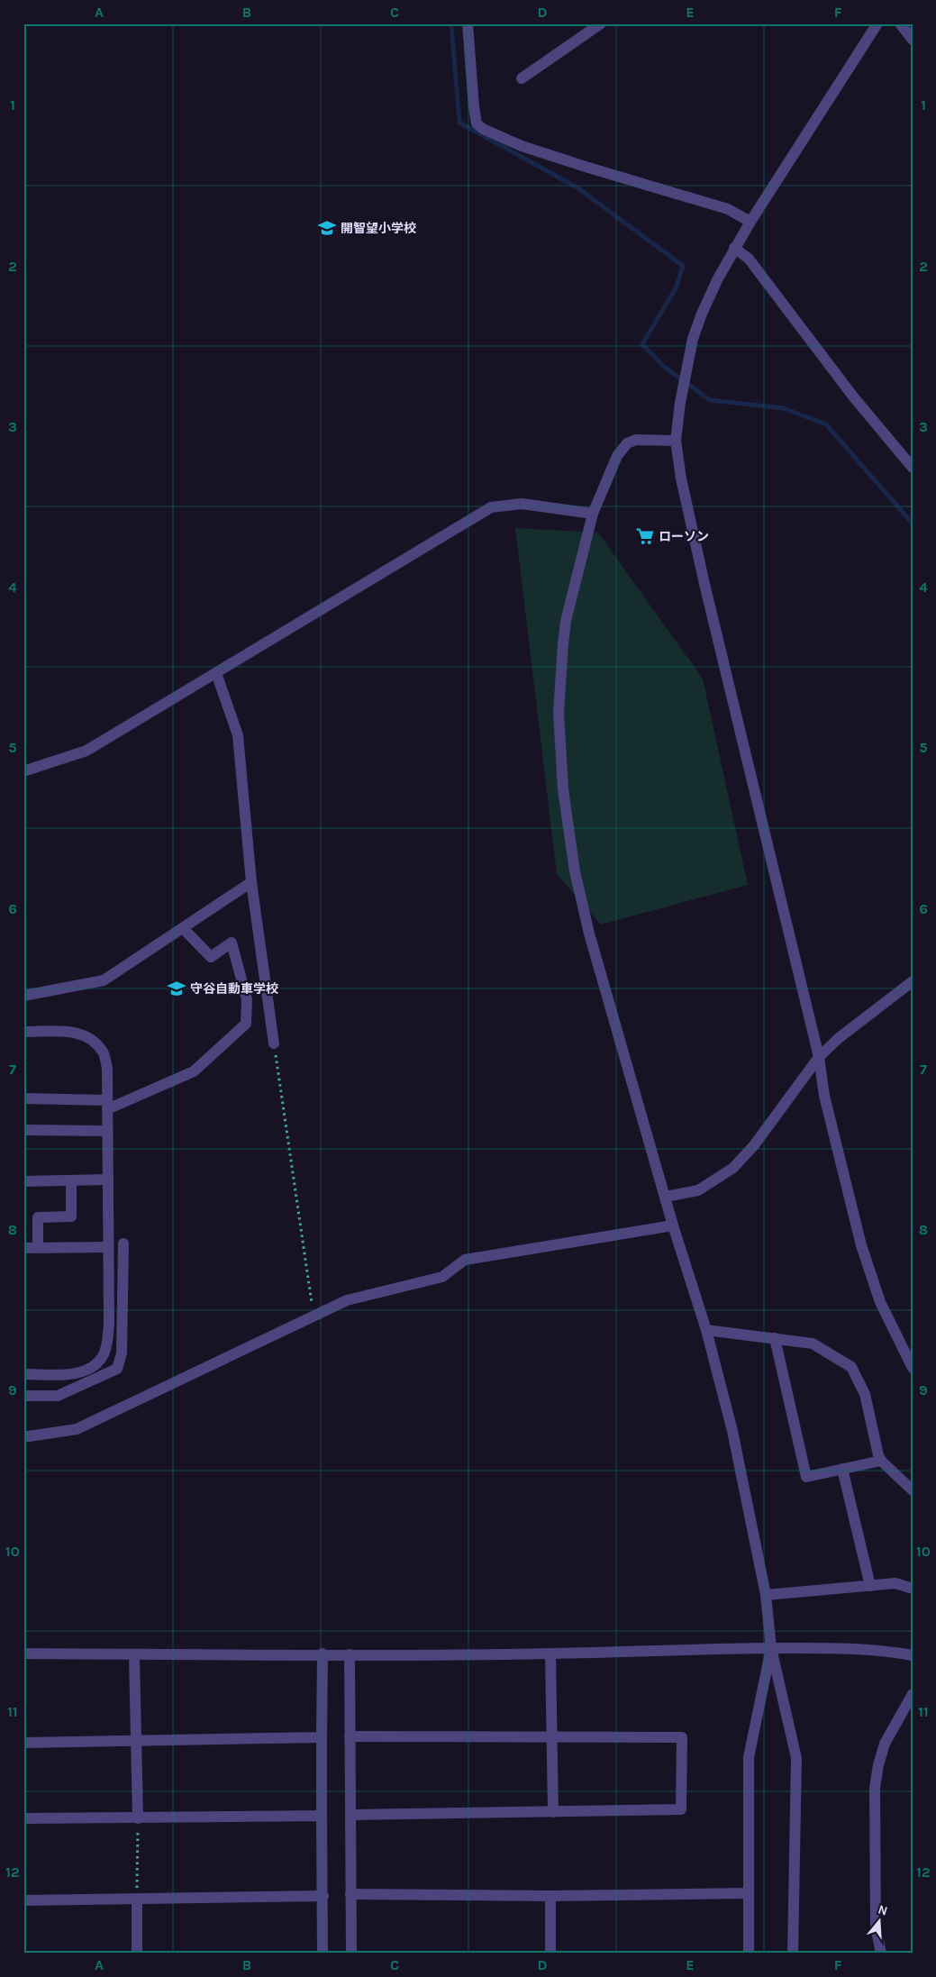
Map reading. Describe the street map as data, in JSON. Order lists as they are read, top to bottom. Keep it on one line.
{"places":{"school or university":["開智望小学校","守谷自動車学校"],"supermarket":["ローソン"]},"north":"top","grid":{"columns":["A","B","C","D","E","F"],"rows":["1","2","3","4","5","6","7","8","9","10","11","12"]}}
